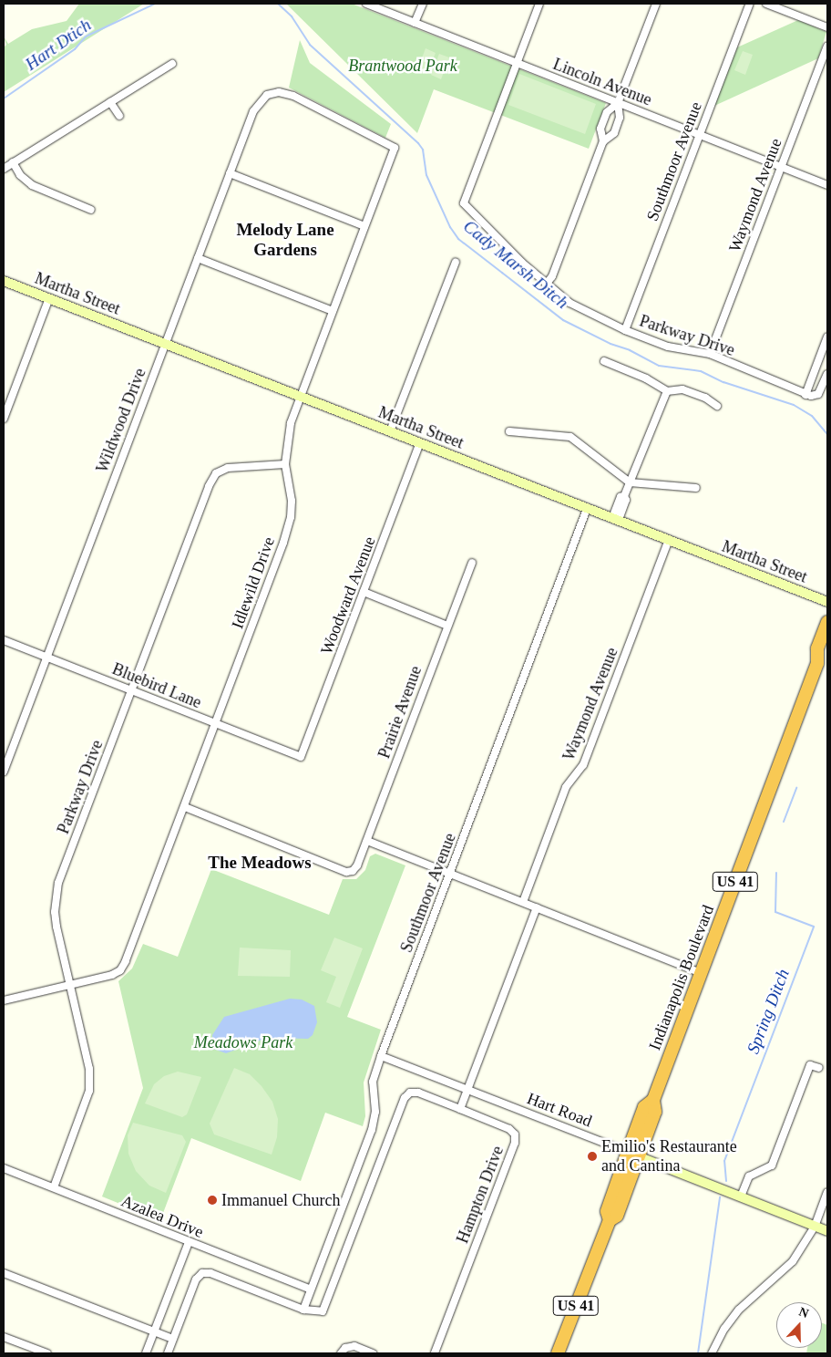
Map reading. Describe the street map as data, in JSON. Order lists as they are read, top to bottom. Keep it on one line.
{"streets":{"highway":["US 41","Indianapolis Boulevard"],"street":["Lincoln Avenue","Southmoor Avenue","Waymond Avenue","Martha Street","Parkway Drive","Wildwood Drive","Idlewild Drive","Woodward Avenue","Bluebird Lane","Prairie Avenue","Hart Road","Hampton Drive","Azalea Drive"]},"crossings":[["Lincoln Avenue","Southmoor Avenue"],["Lincoln Avenue","Waymond Avenue"],["Lincoln Avenue","Parkway Drive"],["Southmoor Avenue","Martha Street"],["Southmoor Avenue","Parkway Drive"],["Southmoor Avenue","Hart Road"],["Southmoor Avenue","Azalea Drive"],["Waymond Avenue","Martha Street"],["Waymond Avenue","Parkway Drive"],["Martha Street","Wildwood Drive"],["Martha Street","Idlewild Drive"],["Martha Street","Woodward Avenue"],["Parkway Drive","Idlewild Drive"],["Parkway Drive","Bluebird Lane"],["Parkway Drive","Azalea Drive"],["Wildwood Drive","Idlewild Drive"],["Wildwood Drive","Bluebird Lane"],["Idlewild Drive","Bluebird Lane"],["Idlewild Drive","Prairie Avenue"],["Woodward Avenue","Bluebird Lane"],["Indianapolis Boulevard","Hart Road"]],"districts":["Melody Lane Gardens","The Meadows"],"water":["Hart Dtich","Cady Marsh Ditch","Spring Ditch"],"parks":["Brantwood Park","Meadows Park"],"places":["Emilio's Restaurante and Cantina","Immanuel Church"],"north":"top"}
